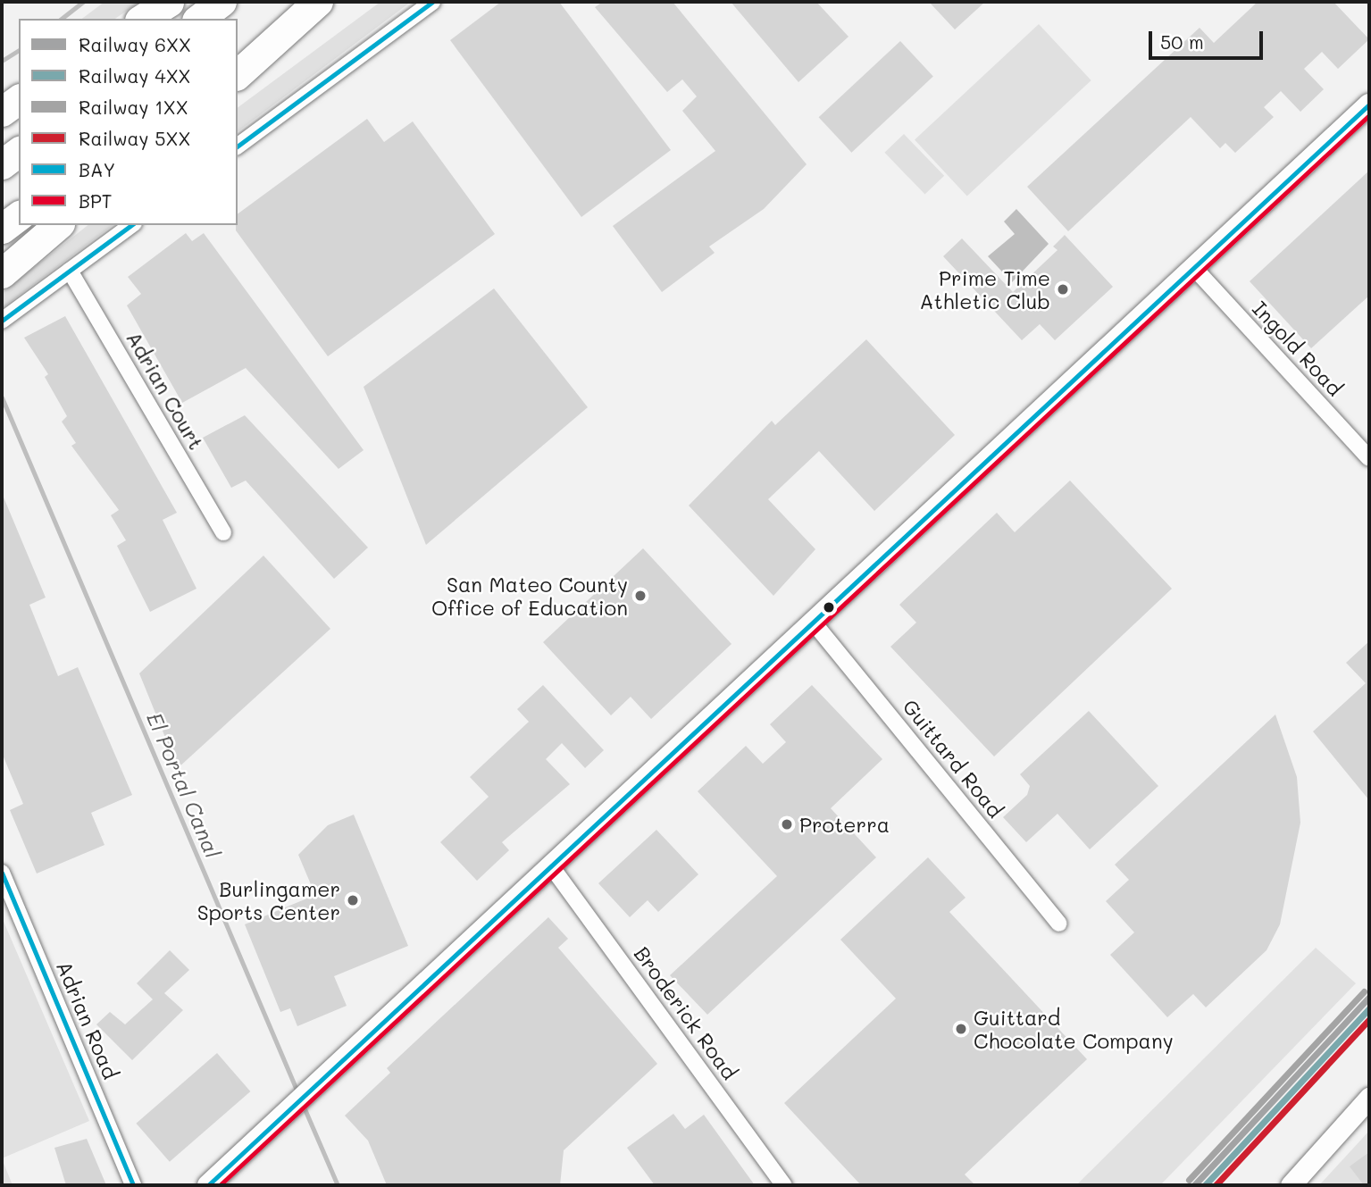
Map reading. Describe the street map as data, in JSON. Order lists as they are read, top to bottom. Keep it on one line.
{"streets":{"street":["Ingold Road","Adrian Court","Guittard Road","Broderick Road","Adrian Road"]},"water":["El Portal Canal"],"places":["Prime Time Athletic Club","San Mateo County Office of Education","Proterra","Burlingamer Sports Center","Guittard Chocolate Company"],"lines":["transit line BAY","transit line BPT","rail line 1XX","rail line 6XX","rail line 4XX","rail line 5XX"],"legend":["Railway 6XX","Railway 4XX","Railway 1XX","Railway 5XX","BAY","BPT"],"scale_bar":"50 m"}
